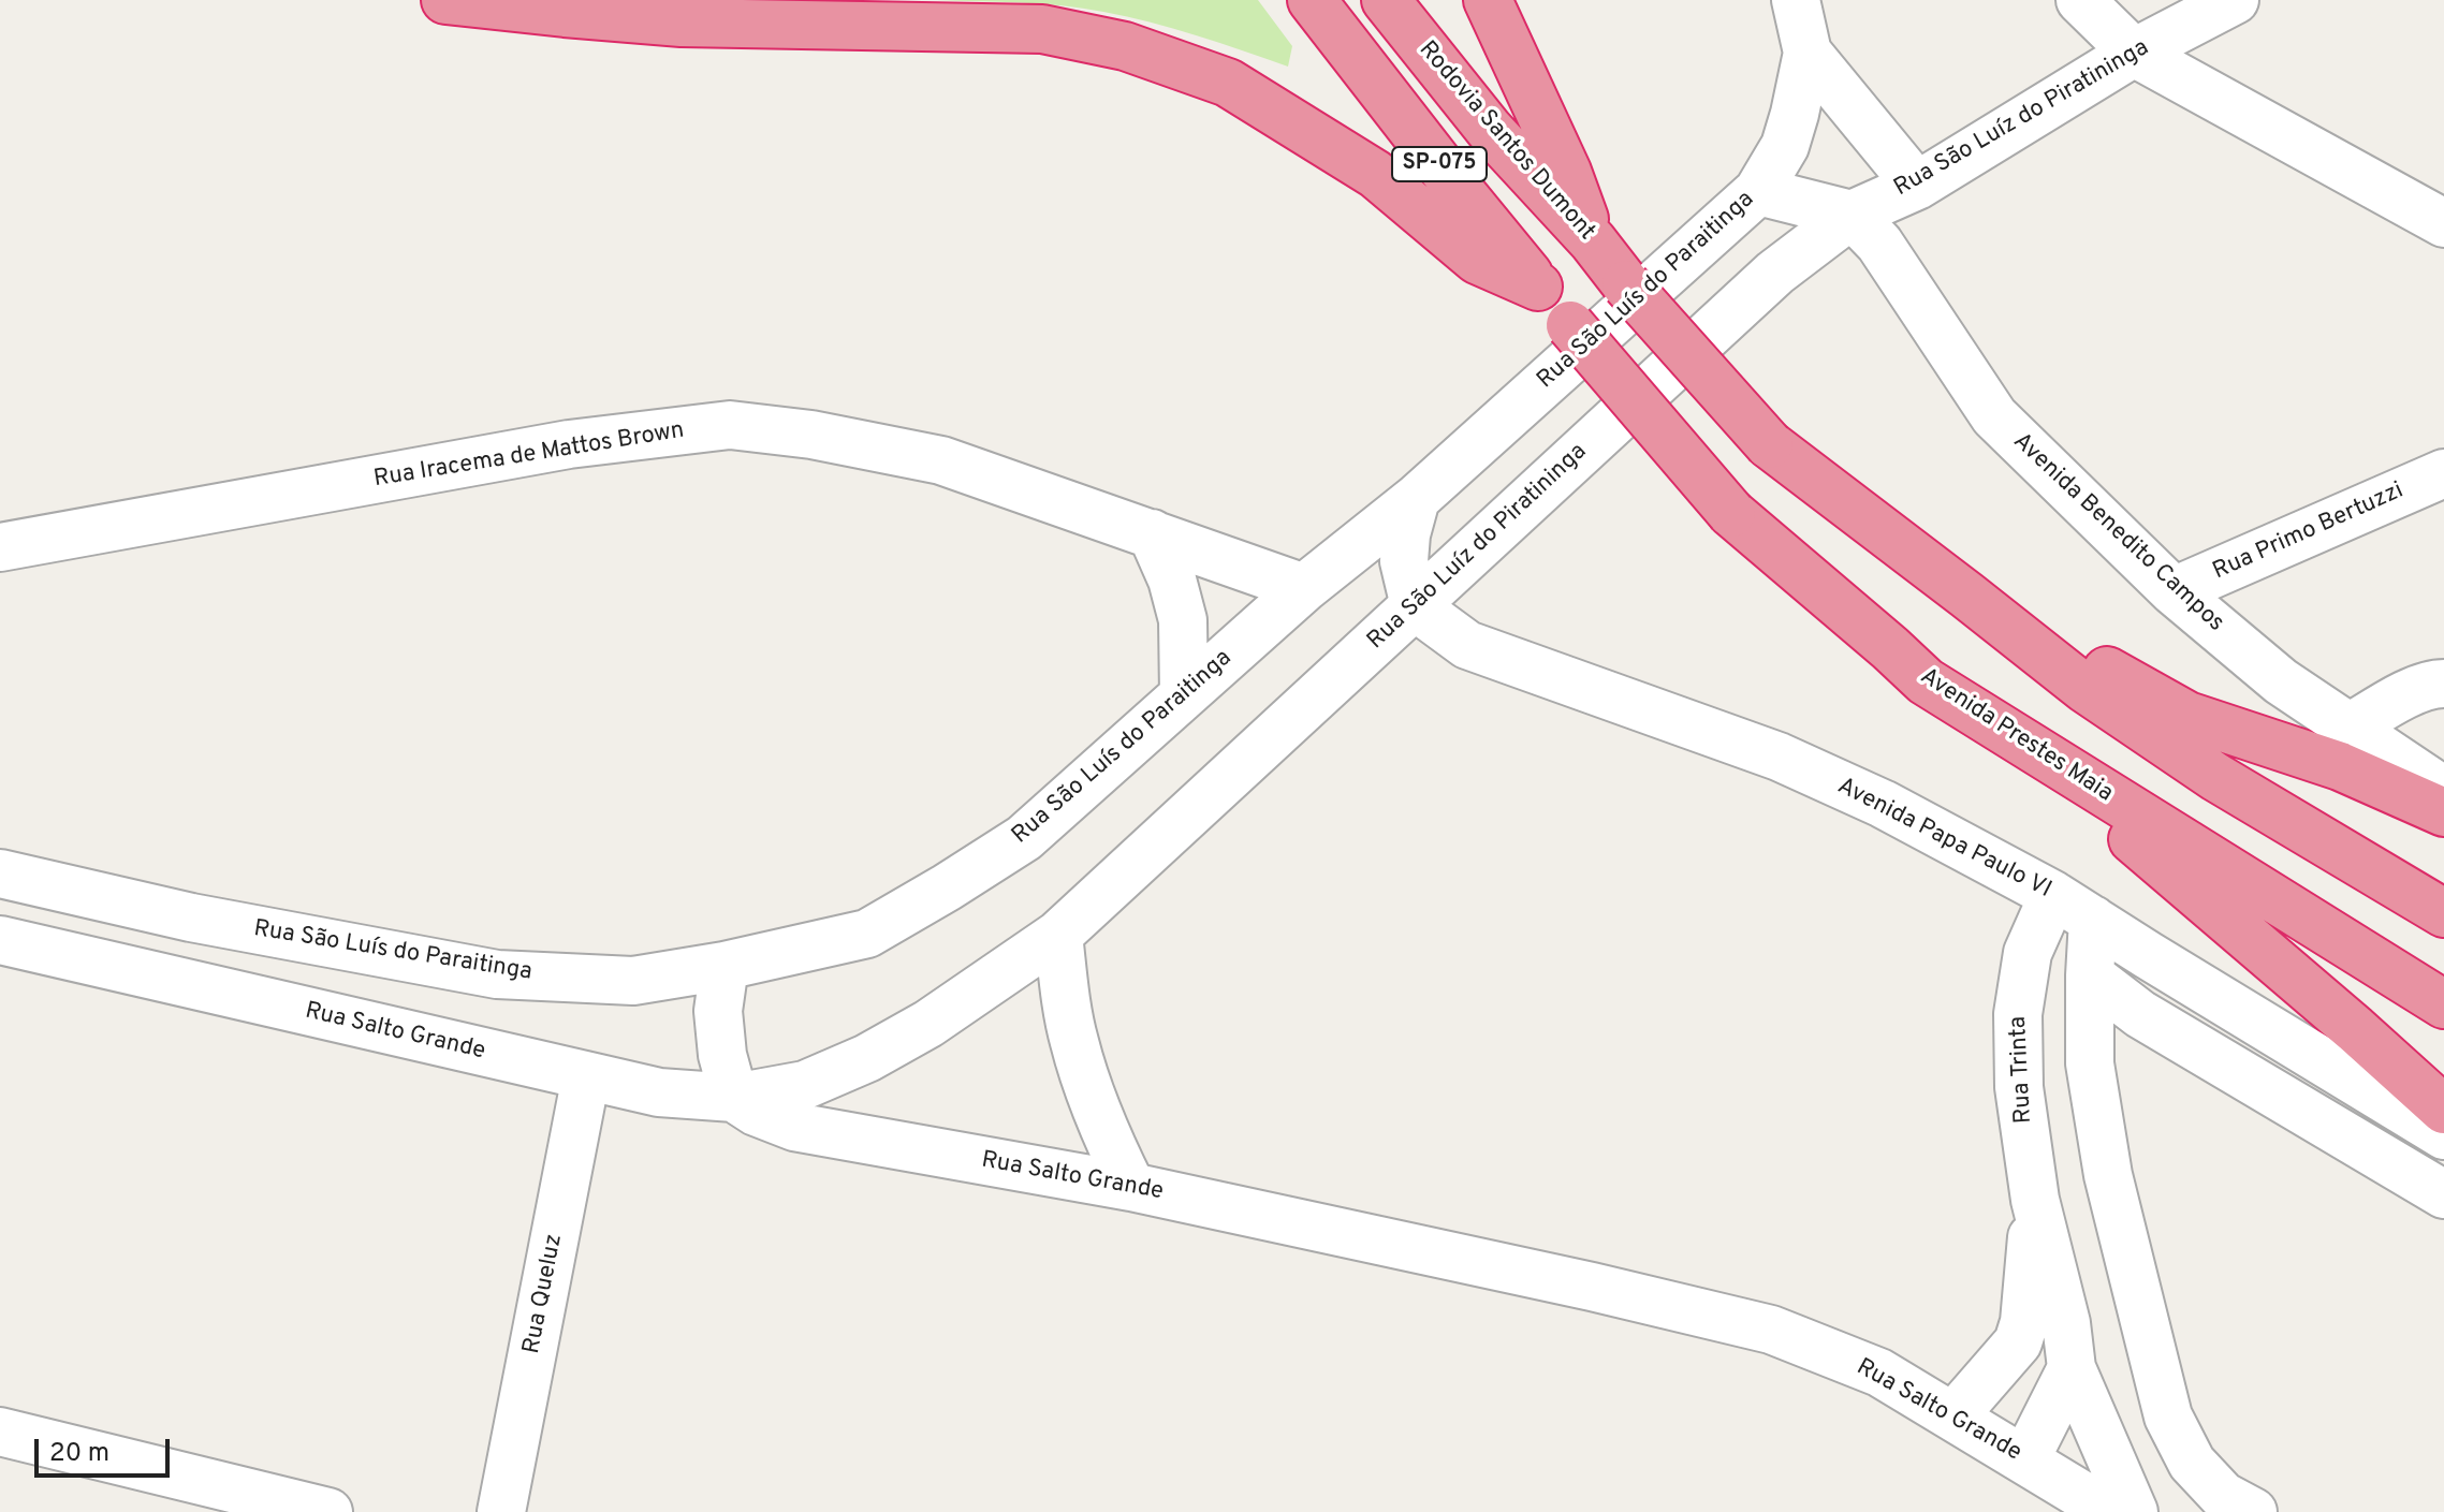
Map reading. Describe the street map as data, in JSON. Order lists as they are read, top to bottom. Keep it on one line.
{"streets":{"highway":["Rodovia Santos Dumont","SP-075","Avenida Prestes Maia"],"street":["Rua São Luíz do Piratininga","Rua São Luís do Paraitinga","Rua Iracema de Mattos Brown","Rua Primo Bertuzzi","Avenida Benedito Campos","Avenida Papa Paulo VI","Rua Salto Grande","Rua Trinta","Rua Queluz"]},"crossings":[["Rua São Luíz do Piratininga","Avenida Benedito Campos"],["Rua São Luíz do Piratininga","Avenida Papa Paulo VI"],["Rua São Luíz do Piratininga","Rua Salto Grande"],["SP-075","Avenida Prestes Maia"],["Rua São Luís do Paraitinga","Rua Iracema de Mattos Brown"],["Rua Primo Bertuzzi","Avenida Benedito Campos"],["Avenida Papa Paulo VI","Rua Trinta"],["Rua Salto Grande","Rua Trinta"],["Rua Salto Grande","Rua Queluz"]],"scale_bar":"20 m"}
